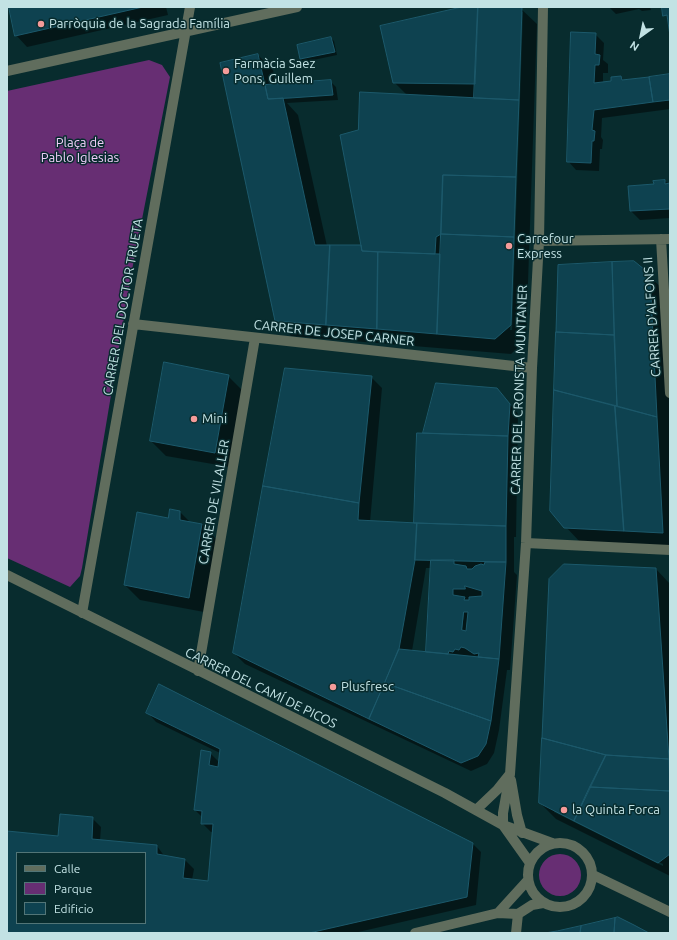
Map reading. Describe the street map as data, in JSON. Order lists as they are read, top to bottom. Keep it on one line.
{"streets":{"street":["CARRER DEL DOCTOR TRUETA","CARRER D'ALFONS II","CARRER DE JOSEP CARNER","CARRER DEL CRONISTA MUNTANER","CARRER DE VILALLER","CARRER DEL CAMÍ DE PICOS"]},"crossings":[["CARRER DEL DOCTOR TRUETA","CARRER DE JOSEP CARNER"],["CARRER DEL DOCTOR TRUETA","CARRER DEL CAMÍ DE PICOS"],["CARRER DE JOSEP CARNER","CARRER DEL CRONISTA MUNTANER"],["CARRER DE JOSEP CARNER","CARRER DE VILALLER"],["CARRER DEL CRONISTA MUNTANER","CARRER DEL CAMÍ DE PICOS"],["CARRER DE VILALLER","CARRER DEL CAMÍ DE PICOS"]],"parks":["Plaça de Pablo Iglesias"],"places":["Parròquia de la Sagrada Família","Farmàcia Saez Pons, Guillem","Carrefour Express","Mini","Plusfresc","la Quinta Forca"],"legend":["Calle","Parque","Edificio"],"north":"bottom left"}
